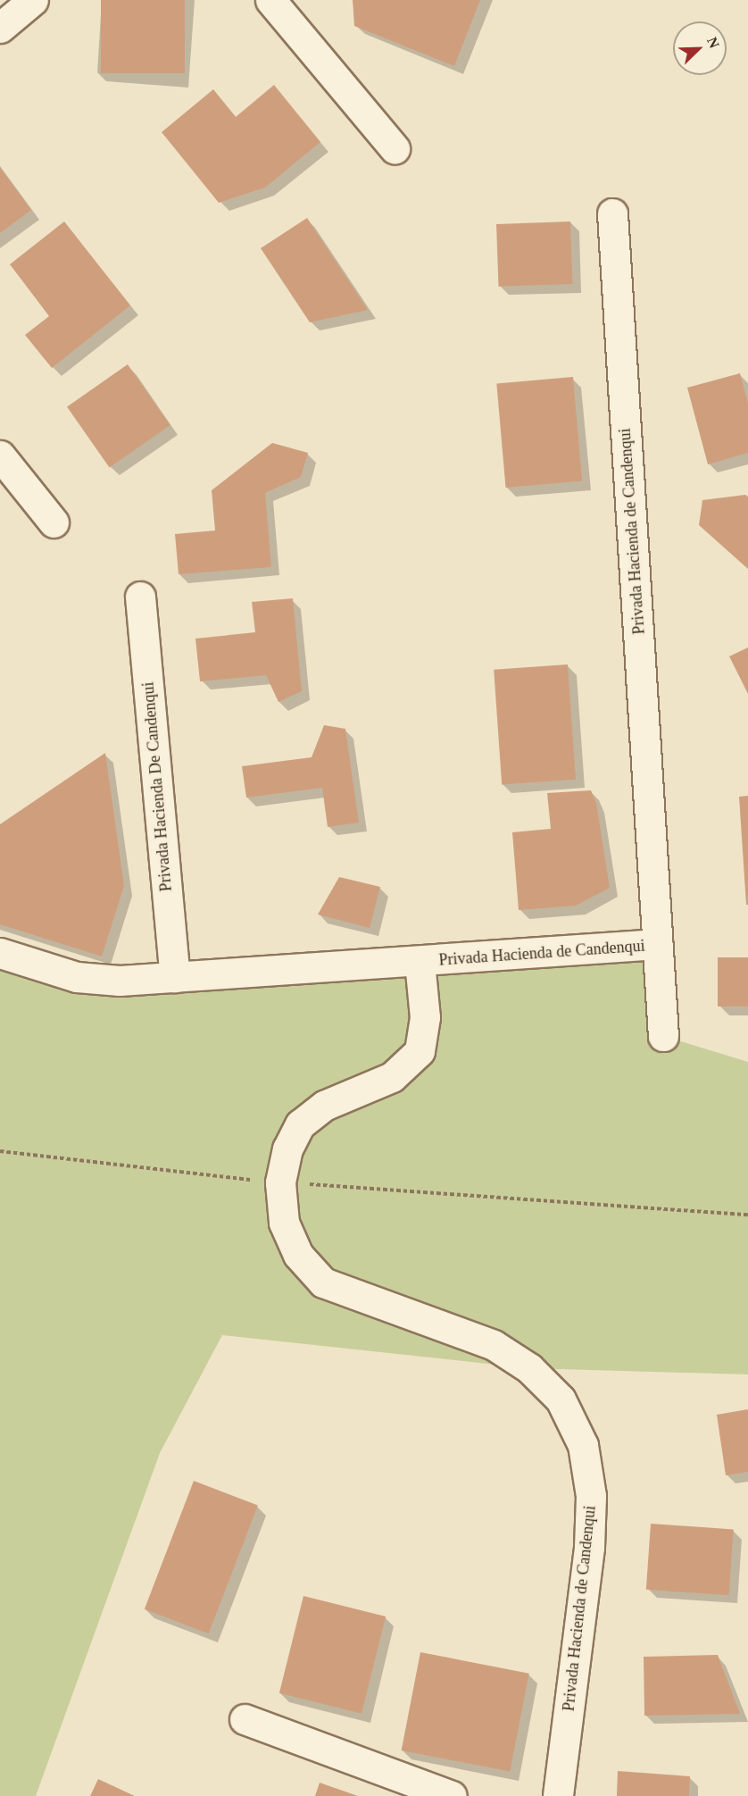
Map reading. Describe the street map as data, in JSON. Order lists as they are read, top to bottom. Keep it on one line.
{"streets":{"street":["Privada Hacienda de Candenqui","Privada Hacienda De Candenqui"]},"crossings":[["Privada Hacienda de Candenqui","Privada Hacienda De Candenqui"]],"north":"top right"}
